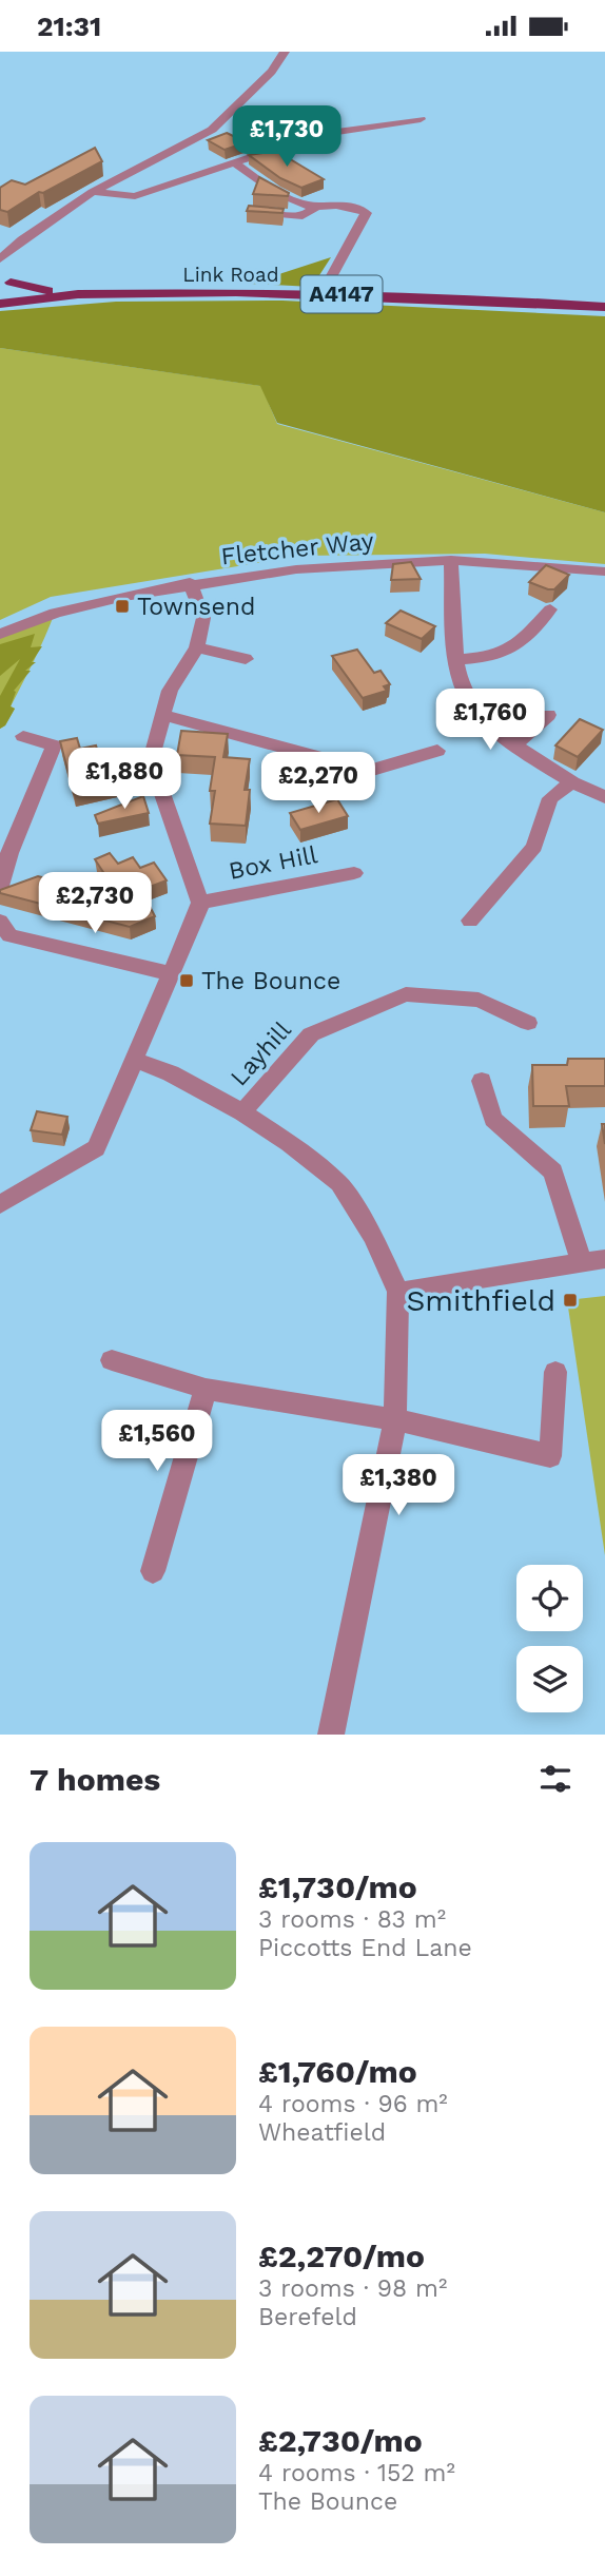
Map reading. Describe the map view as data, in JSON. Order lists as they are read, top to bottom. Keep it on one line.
{"streets":{"main road":["Link Road","A4147"],"street":["Fletcher Way","Box Hill","Layhill"]},"places":{"transit":["Townsend","The Bounce","Smithfield"]},"page":{"status":"21:31","price":["£1,730","£1,760","£1,880","£2,270","£2,730","£1,560","£1,380"],"heading":"7 homes","list":[{"name":"£1,730/mo","note":"3 rooms · 83 m² · Piccotts End Lane"},{"name":"£1,760/mo","note":"4 rooms · 96 m² · Wheatfield"},{"name":"£2,270/mo","note":"3 rooms · 98 m² · Berefeld"},{"name":"£2,730/mo","note":"4 rooms · 152 m² · The Bounce"}]}}
